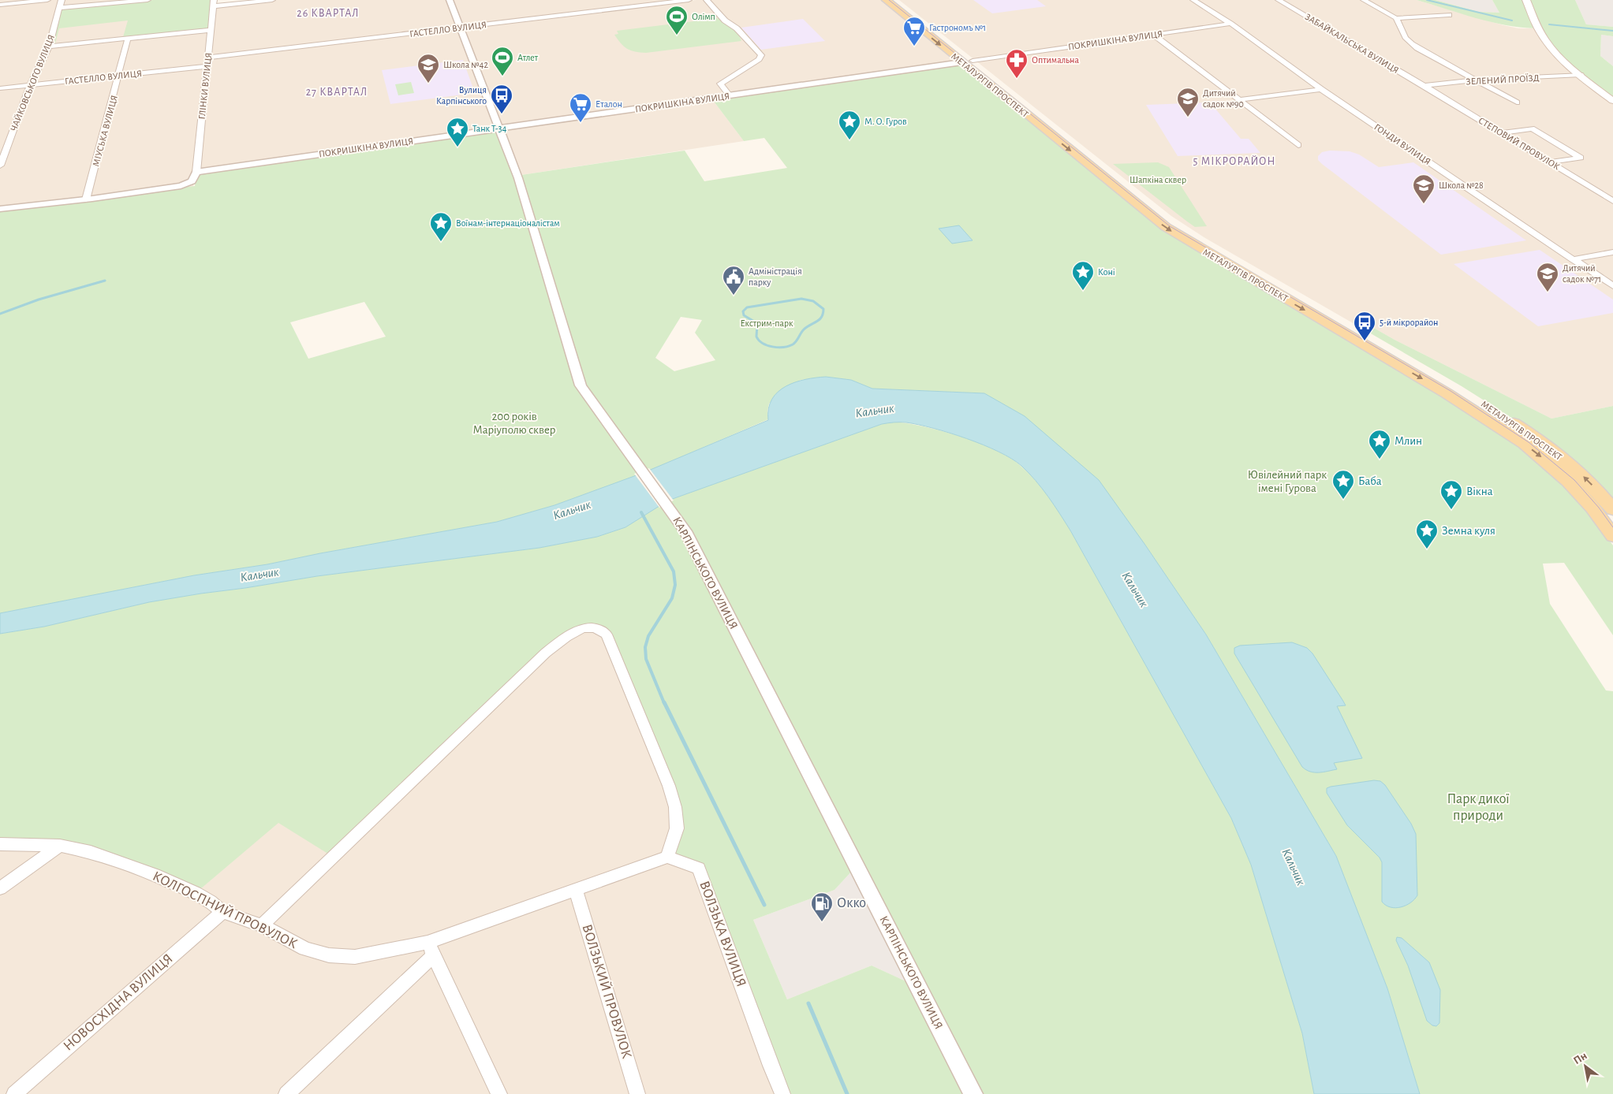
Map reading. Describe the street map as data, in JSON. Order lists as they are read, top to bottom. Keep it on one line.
{"streets":{"main road":["МЕТАЛУРГІВ ПРОСПЕКТ"],"street":["ГАСТЕЛЛО ВУЛИЦЯ","ПОКРИШКІНА ВУЛИЦЯ","ЗАБАЙКАЛЬСЬКА ВУЛИЦЯ","ЗЕЛЕНИЙ ПРОЇЗД","ЧАЙКОВСЬКОГО ВУЛИЦЯ","ГЛІНКИ ВУЛИЦЯ","МІУСЬКА ВУЛИЦЯ","СТЕПОВИЙ ПРОВУЛОК","ГОНДИ ВУЛИЦЯ","КАРПІНСЬКОГО ВУЛИЦЯ","КОЛГОСПНИЙ ПРОВУЛОК","ВОЛЗЬКА ВУЛИЦЯ","ВОЛЗЬКИЙ ПРОВУЛОК","НОВОСХІДНА ВУЛИЦЯ"]},"crossings":[["ГАСТЕЛЛО ВУЛИЦЯ","ЧАЙКОВСЬКОГО ВУЛИЦЯ"],["ГАСТЕЛЛО ВУЛИЦЯ","ГЛІНКИ ВУЛИЦЯ"],["ГАСТЕЛЛО ВУЛИЦЯ","МІУСЬКА ВУЛИЦЯ"],["ГАСТЕЛЛО ВУЛИЦЯ","КАРПІНСЬКОГО ВУЛИЦЯ"],["ПОКРИШКІНА ВУЛИЦЯ","МЕТАЛУРГІВ ПРОСПЕКТ"],["ПОКРИШКІНА ВУЛИЦЯ","ГЛІНКИ ВУЛИЦЯ"],["ПОКРИШКІНА ВУЛИЦЯ","ГОНДИ ВУЛИЦЯ"],["ПОКРИШКІНА ВУЛИЦЯ","КАРПІНСЬКОГО ВУЛИЦЯ"],["ЗАБАЙКАЛЬСЬКА ВУЛИЦЯ","ЗЕЛЕНИЙ ПРОЇЗД"],["ЗАБАЙКАЛЬСЬКА ВУЛИЦЯ","СТЕПОВИЙ ПРОВУЛОК"],["ЗЕЛЕНИЙ ПРОЇЗД","СТЕПОВИЙ ПРОВУЛОК"],["КОЛГОСПНИЙ ПРОВУЛОК","НОВОСХІДНА ВУЛИЦЯ"]],"districts":["26 КВАРТАЛ","27 КВАРТАЛ","5 МІКРОРАЙОН"],"water":["Кальчик"],"parks":["Шапкіна сквер","Екстрим-парк","200 років Маріуполю сквер","Ювілейний парк імені Гурова","Парк дикої природи"],"places":{"sports":["Олімп","Атлет"],"supermarket":["Гастрономъ №1","Еталон"],"pharmacy":["Оптимальна"],"school or university":["Школа №42","Дитячий садок №90","Школа №28","Дитячий садок №71"],"bus stop":["Вулиця Карпінського","5-й мікрорайон"],"place":["М. О. Гуров","Танк Т-34","Воїнам-інтернаціоналістам","Коні","Млин","Баба","Вікна","Земна куля"],"public building":["Адміністрація парку"],"fuel station":["Окко"]},"north":"top left"}
